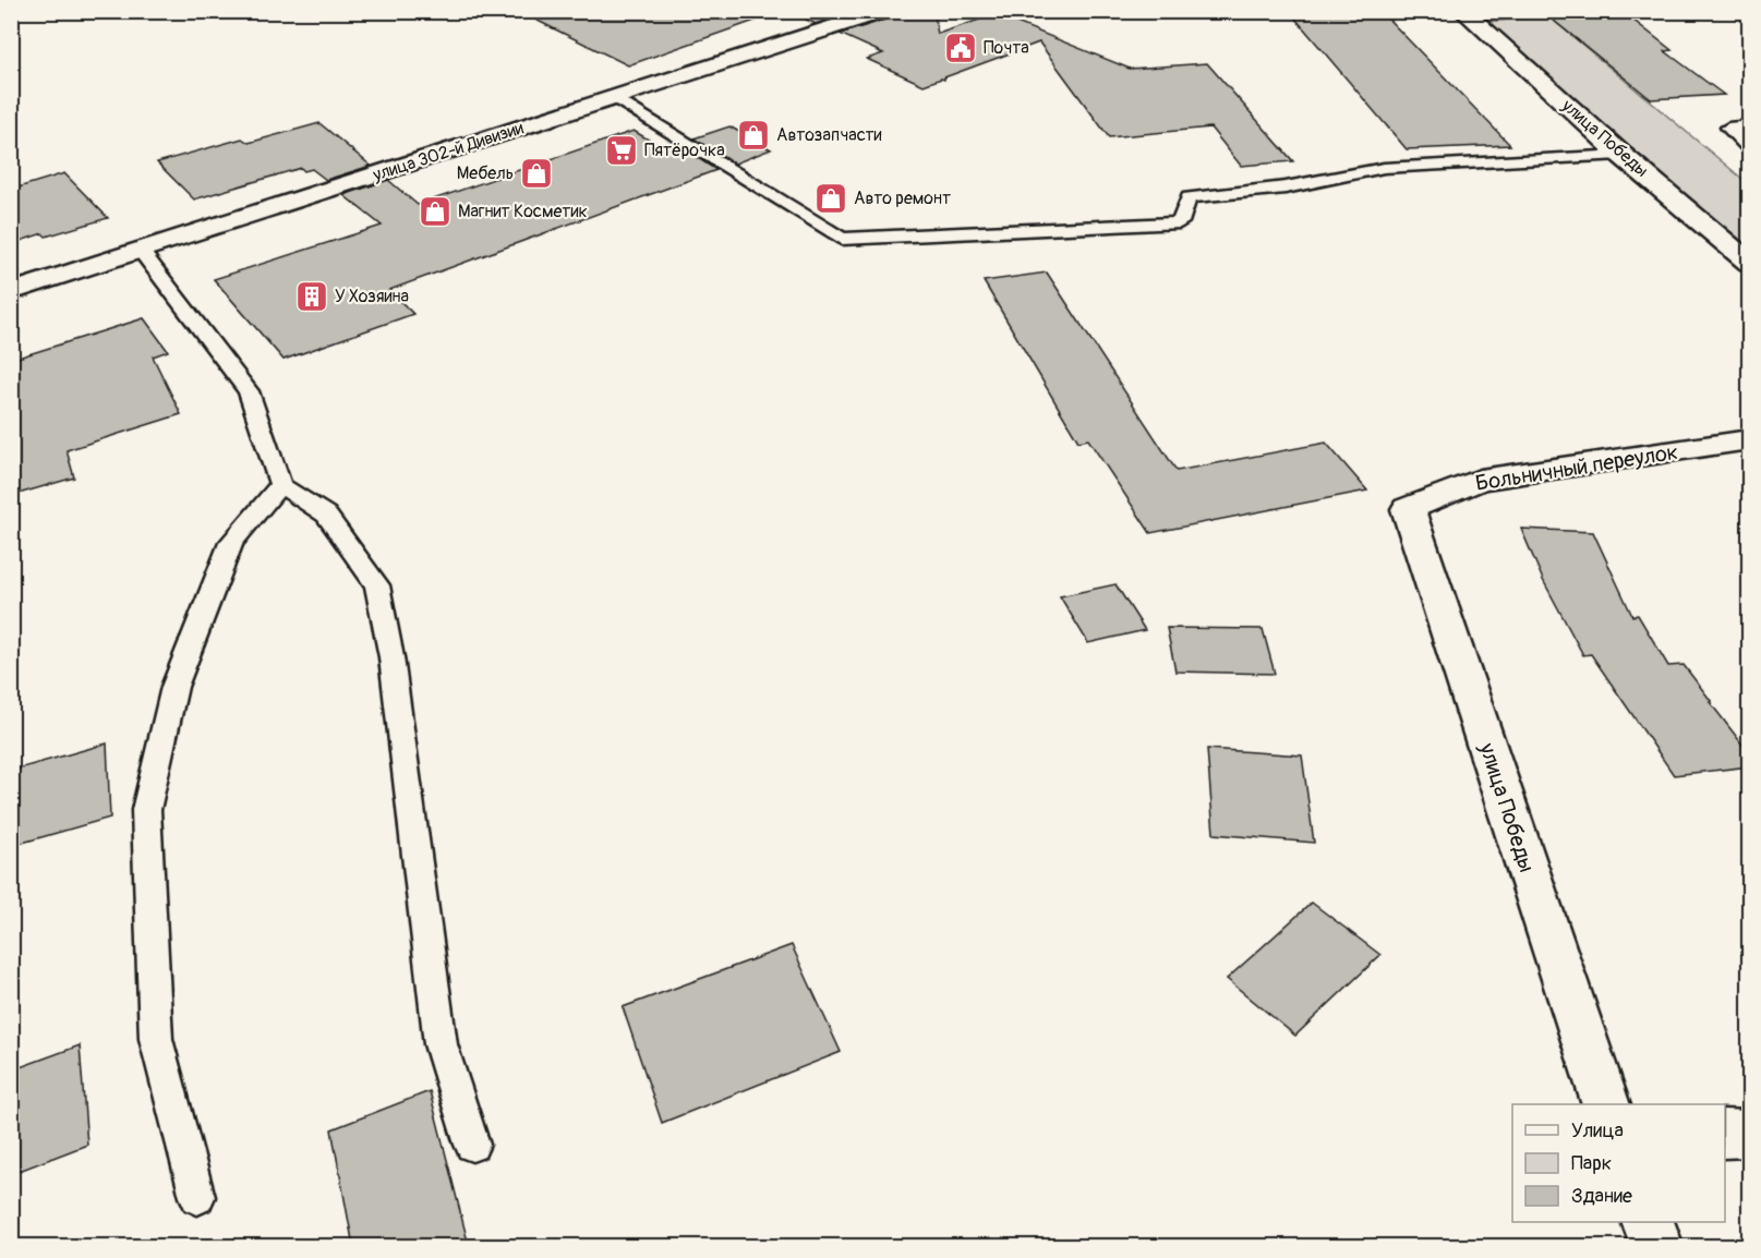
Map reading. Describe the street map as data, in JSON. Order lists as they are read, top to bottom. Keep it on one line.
{"streets":{"street":["улица Победы","улица 302-й Дивизии","Больничный переулок"]},"crossings":[["улица Победы","Больничный переулок"]],"places":{"public building":["Почта"],"shop":["Автозапчасти","Мебель","Авто ремонт","Магнит Косметик"],"supermarket":["Пятёрочка"],"building":["У Хозяина"]},"legend":["Улица","Парк","Здание"]}
